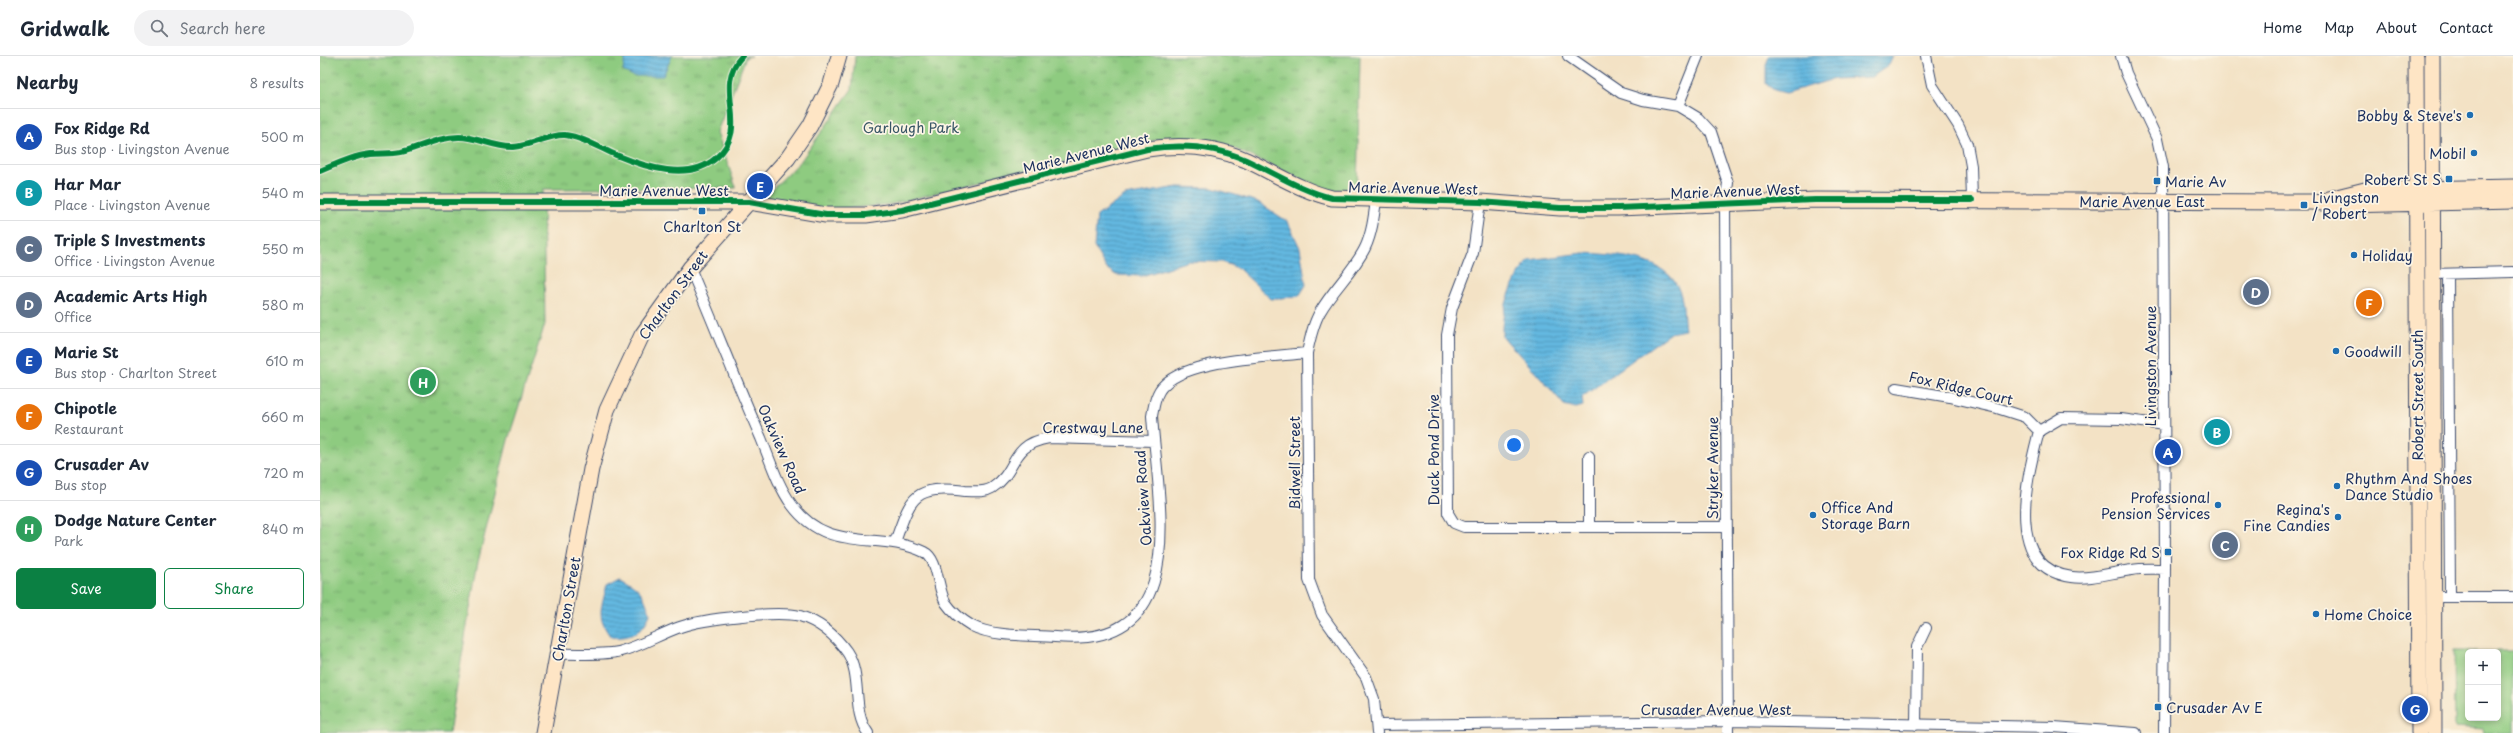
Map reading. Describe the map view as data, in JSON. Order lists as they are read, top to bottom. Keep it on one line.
{"streets":{"street":["Marie Avenue West","Marie Avenue East","Charlton Street","Livingston Avenue","Fox Ridge Court","Robert Street South","Crestway Lane","Oakview Road","Duck Pond Drive","Bidwell Street","Stryker Avenue","Crusader Avenue West"]},"crossings":[["Marie Avenue West","Marie Avenue East"],["Marie Avenue West","Charlton Street"],["Marie Avenue West","Duck Pond Drive"],["Marie Avenue West","Bidwell Street"],["Marie Avenue West","Stryker Avenue"],["Marie Avenue East","Livingston Avenue"],["Marie Avenue East","Robert Street South"],["Charlton Street","Oakview Road"],["Crestway Lane","Oakview Road"],["Oakview Road","Bidwell Street"],["Duck Pond Drive","Stryker Avenue"],["Bidwell Street","Crusader Avenue West"],["Stryker Avenue","Crusader Avenue West"]],"parks":["Garlough Park"],"places":{"other":["Bobby & Steve's","Mobil","Holiday","Goodwill","Rhythm And Shoes Dance Studio","Professional Pension Services","Office And Storage Barn","Regina's Fine Candies","Home Choice"],"transit":["Robert St S","Marie Av","Livingston / Robert","Charlton St","Fox Ridge Rd S","Crusader Av E"]},"page":{"header":"Gridwalk","search":"Search here","nav":["Home","Map","About","Contact"],"heading":["Nearby","8 results"],"list":[{"mark":"A","name":"Fox Ridge Rd","note":"Bus stop · Livingston Avenue","value":"500 m"},{"mark":"B","name":"Har Mar","note":"Place · Livingston Avenue","value":"540 m"},{"mark":"C","name":"Triple S Investments","note":"Office · Livingston Avenue","value":"550 m"},{"mark":"D","name":"Academic Arts High","note":"Office","value":"580 m"},{"mark":"E","name":"Marie St","note":"Bus stop · Charlton Street","value":"610 m"},{"mark":"F","name":"Chipotle","note":"Restaurant","value":"660 m"},{"mark":"G","name":"Crusader Av","note":"Bus stop","value":"720 m"},{"mark":"H","name":"Dodge Nature Center","note":"Park","value":"840 m"}],"pins":["E","D","F","H","B","A","C","G"],"buttons":["Save","Share"],"map_buttons":["+","−"]}}
